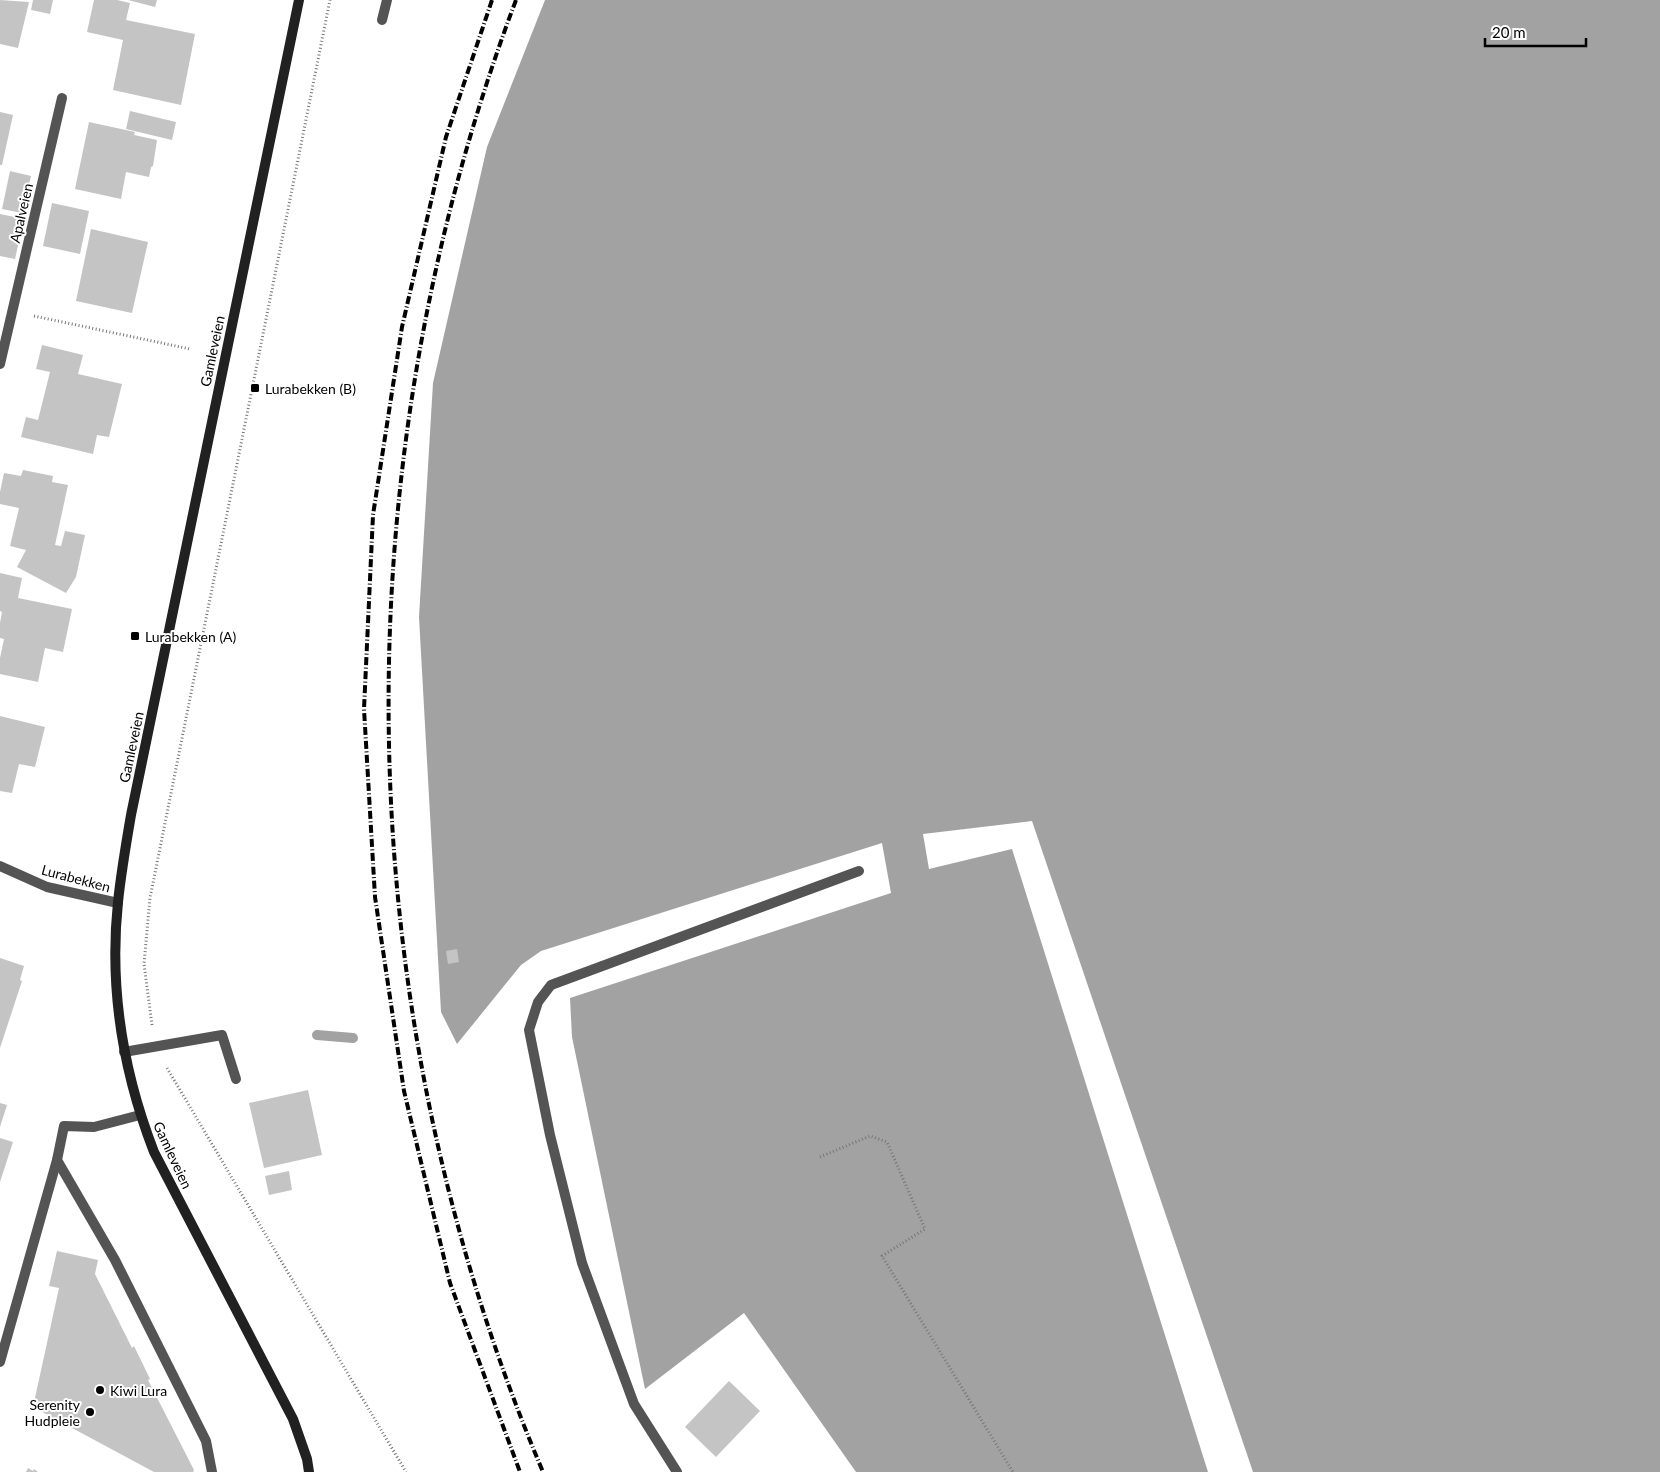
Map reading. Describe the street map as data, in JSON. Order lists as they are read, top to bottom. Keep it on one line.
{"streets":{"main road":["Gamleveien"],"street":["Apalveien","Lurabekken"]},"crossings":[["Gamleveien","Lurabekken"]],"places":{"transit":["Lurabekken (B)","Lurabekken (A)"],"other":["Kiwi Lura","Serenity Hudpleie"]},"scale_bar":"20 m"}
